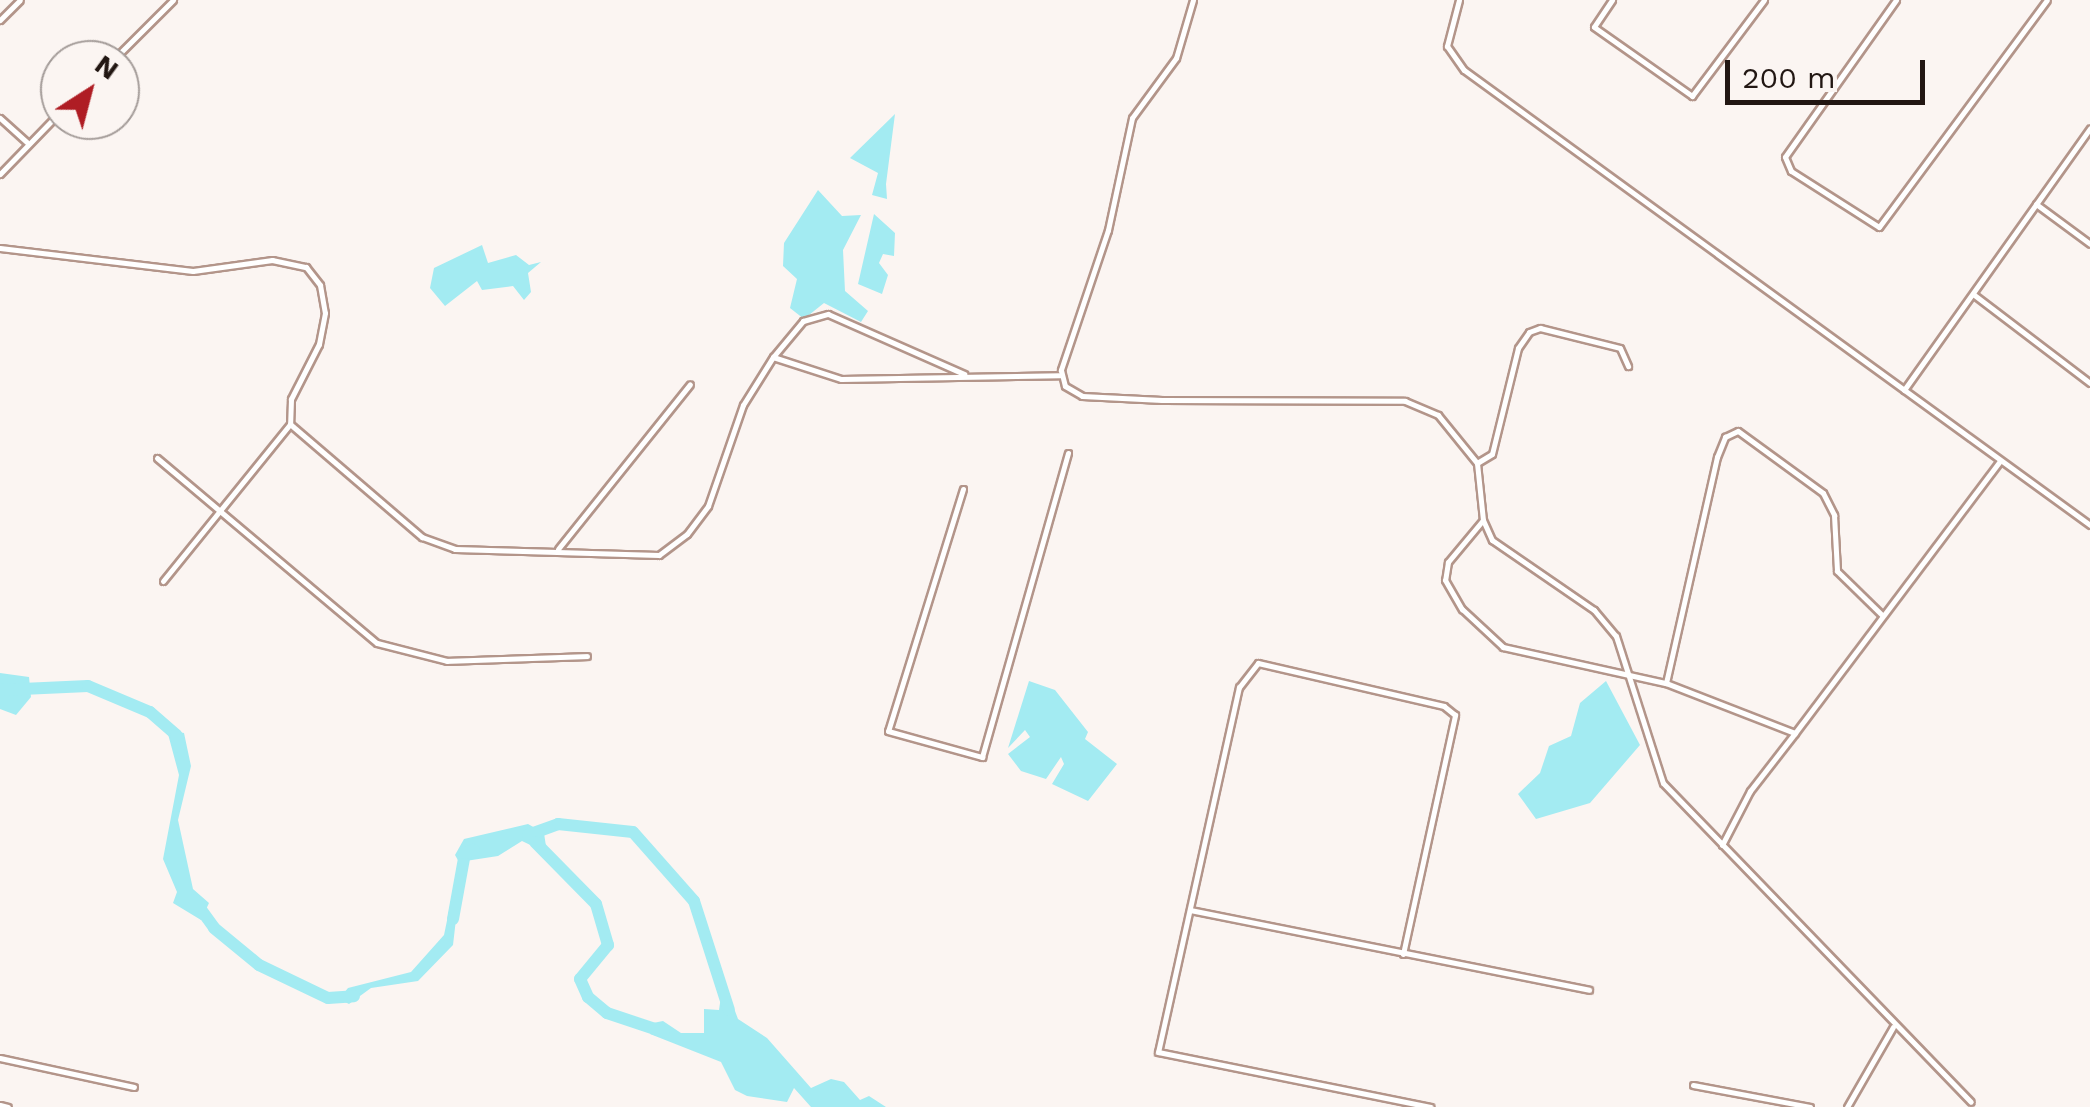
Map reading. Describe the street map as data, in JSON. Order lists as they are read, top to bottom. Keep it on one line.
{"scale_bar":"200 m","north":"top right"}
